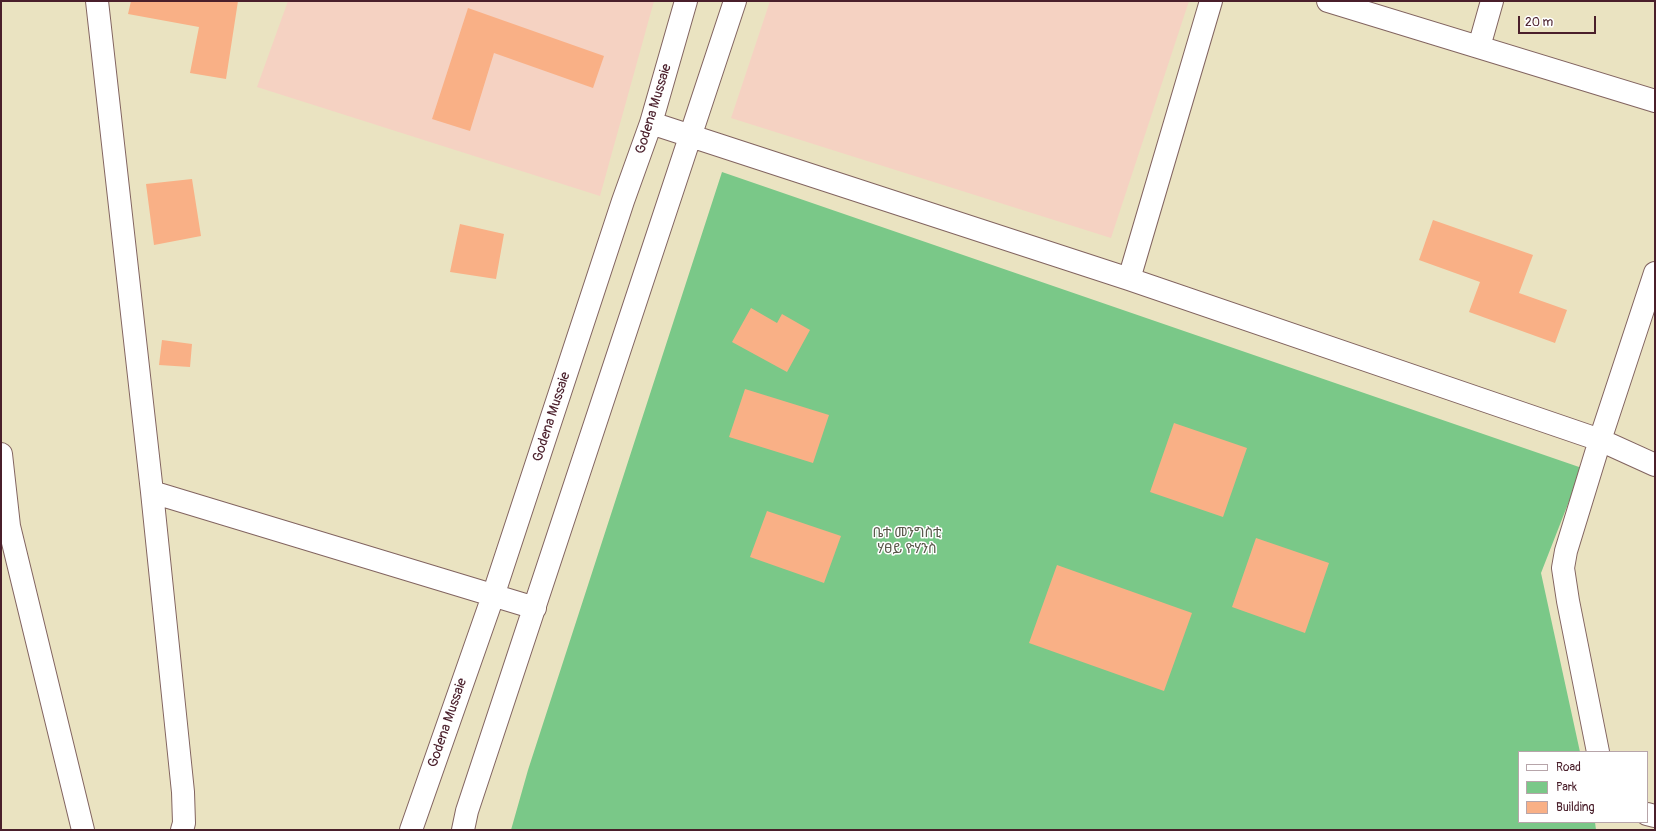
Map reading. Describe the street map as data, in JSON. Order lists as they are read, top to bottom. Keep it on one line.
{"streets":{"street":["Godena Mussaie"]},"parks":["ቤተ መንግስቲ ሃፀይ ዮሃንስ"],"legend":["Road","Park","Building"],"scale_bar":"20 m"}
